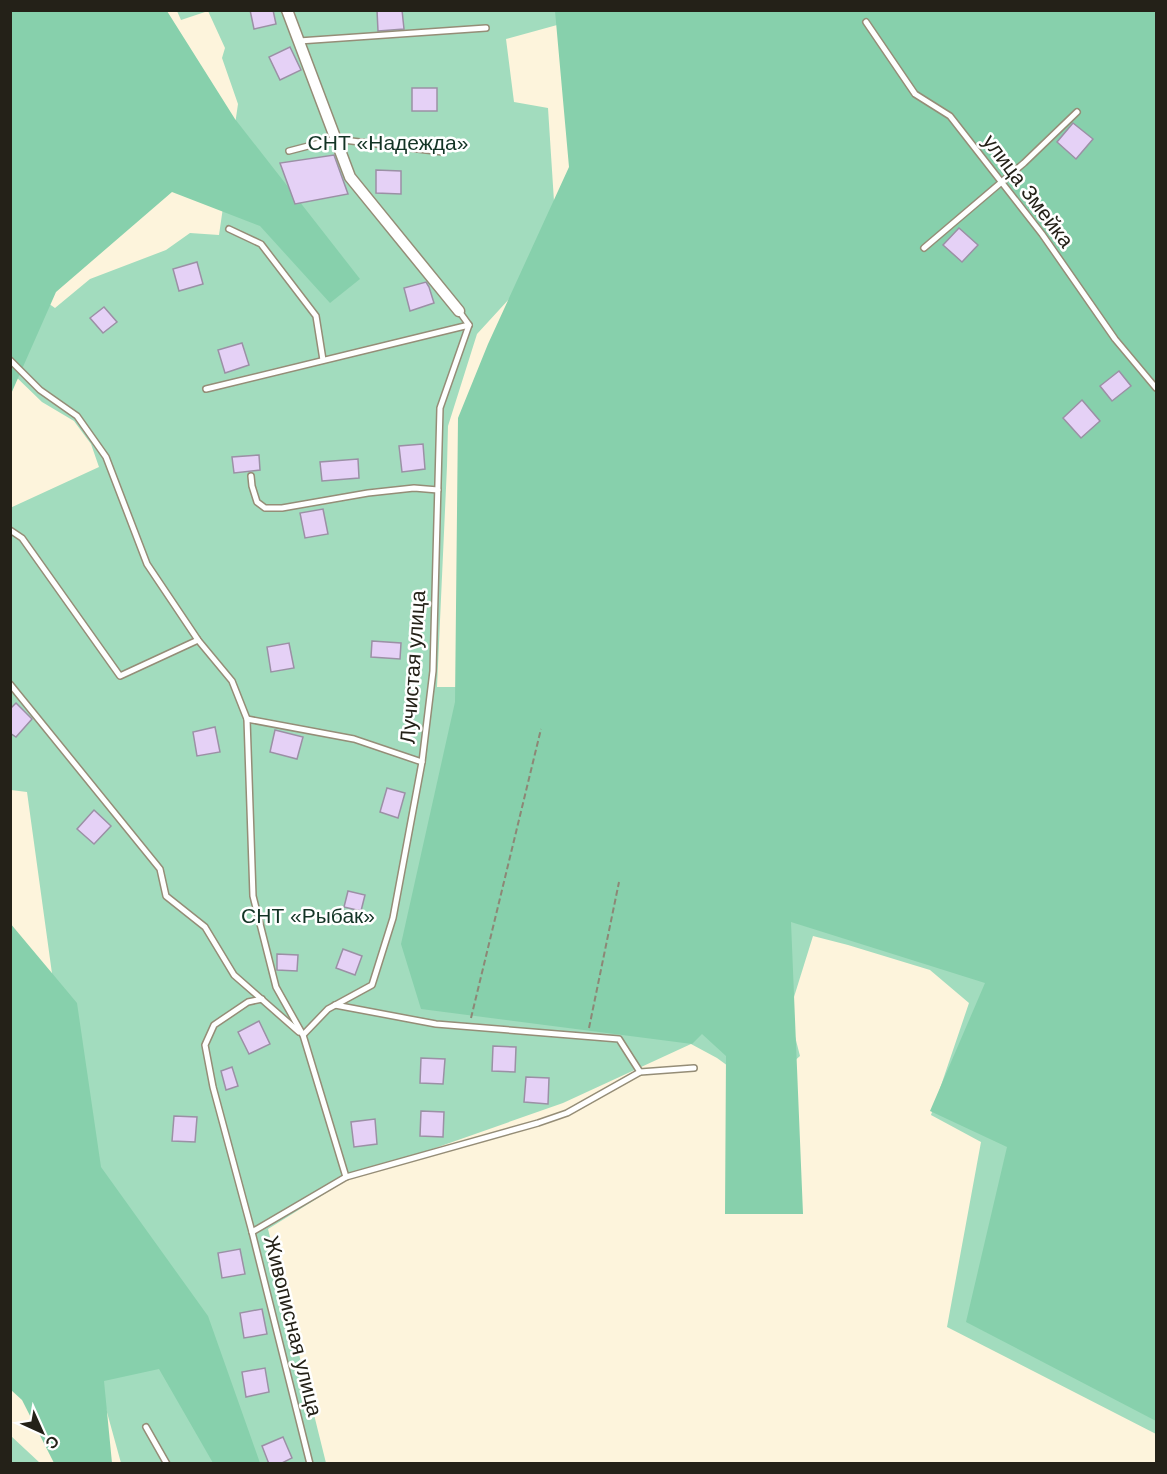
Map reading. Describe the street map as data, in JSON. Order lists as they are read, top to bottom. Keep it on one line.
{"streets":{"lane":["улица Змейка","Лучистая улица","Живописная улица"]},"parks":["СНТ «Надежда»","СНТ «Рыбак»"],"north":"bottom right"}
